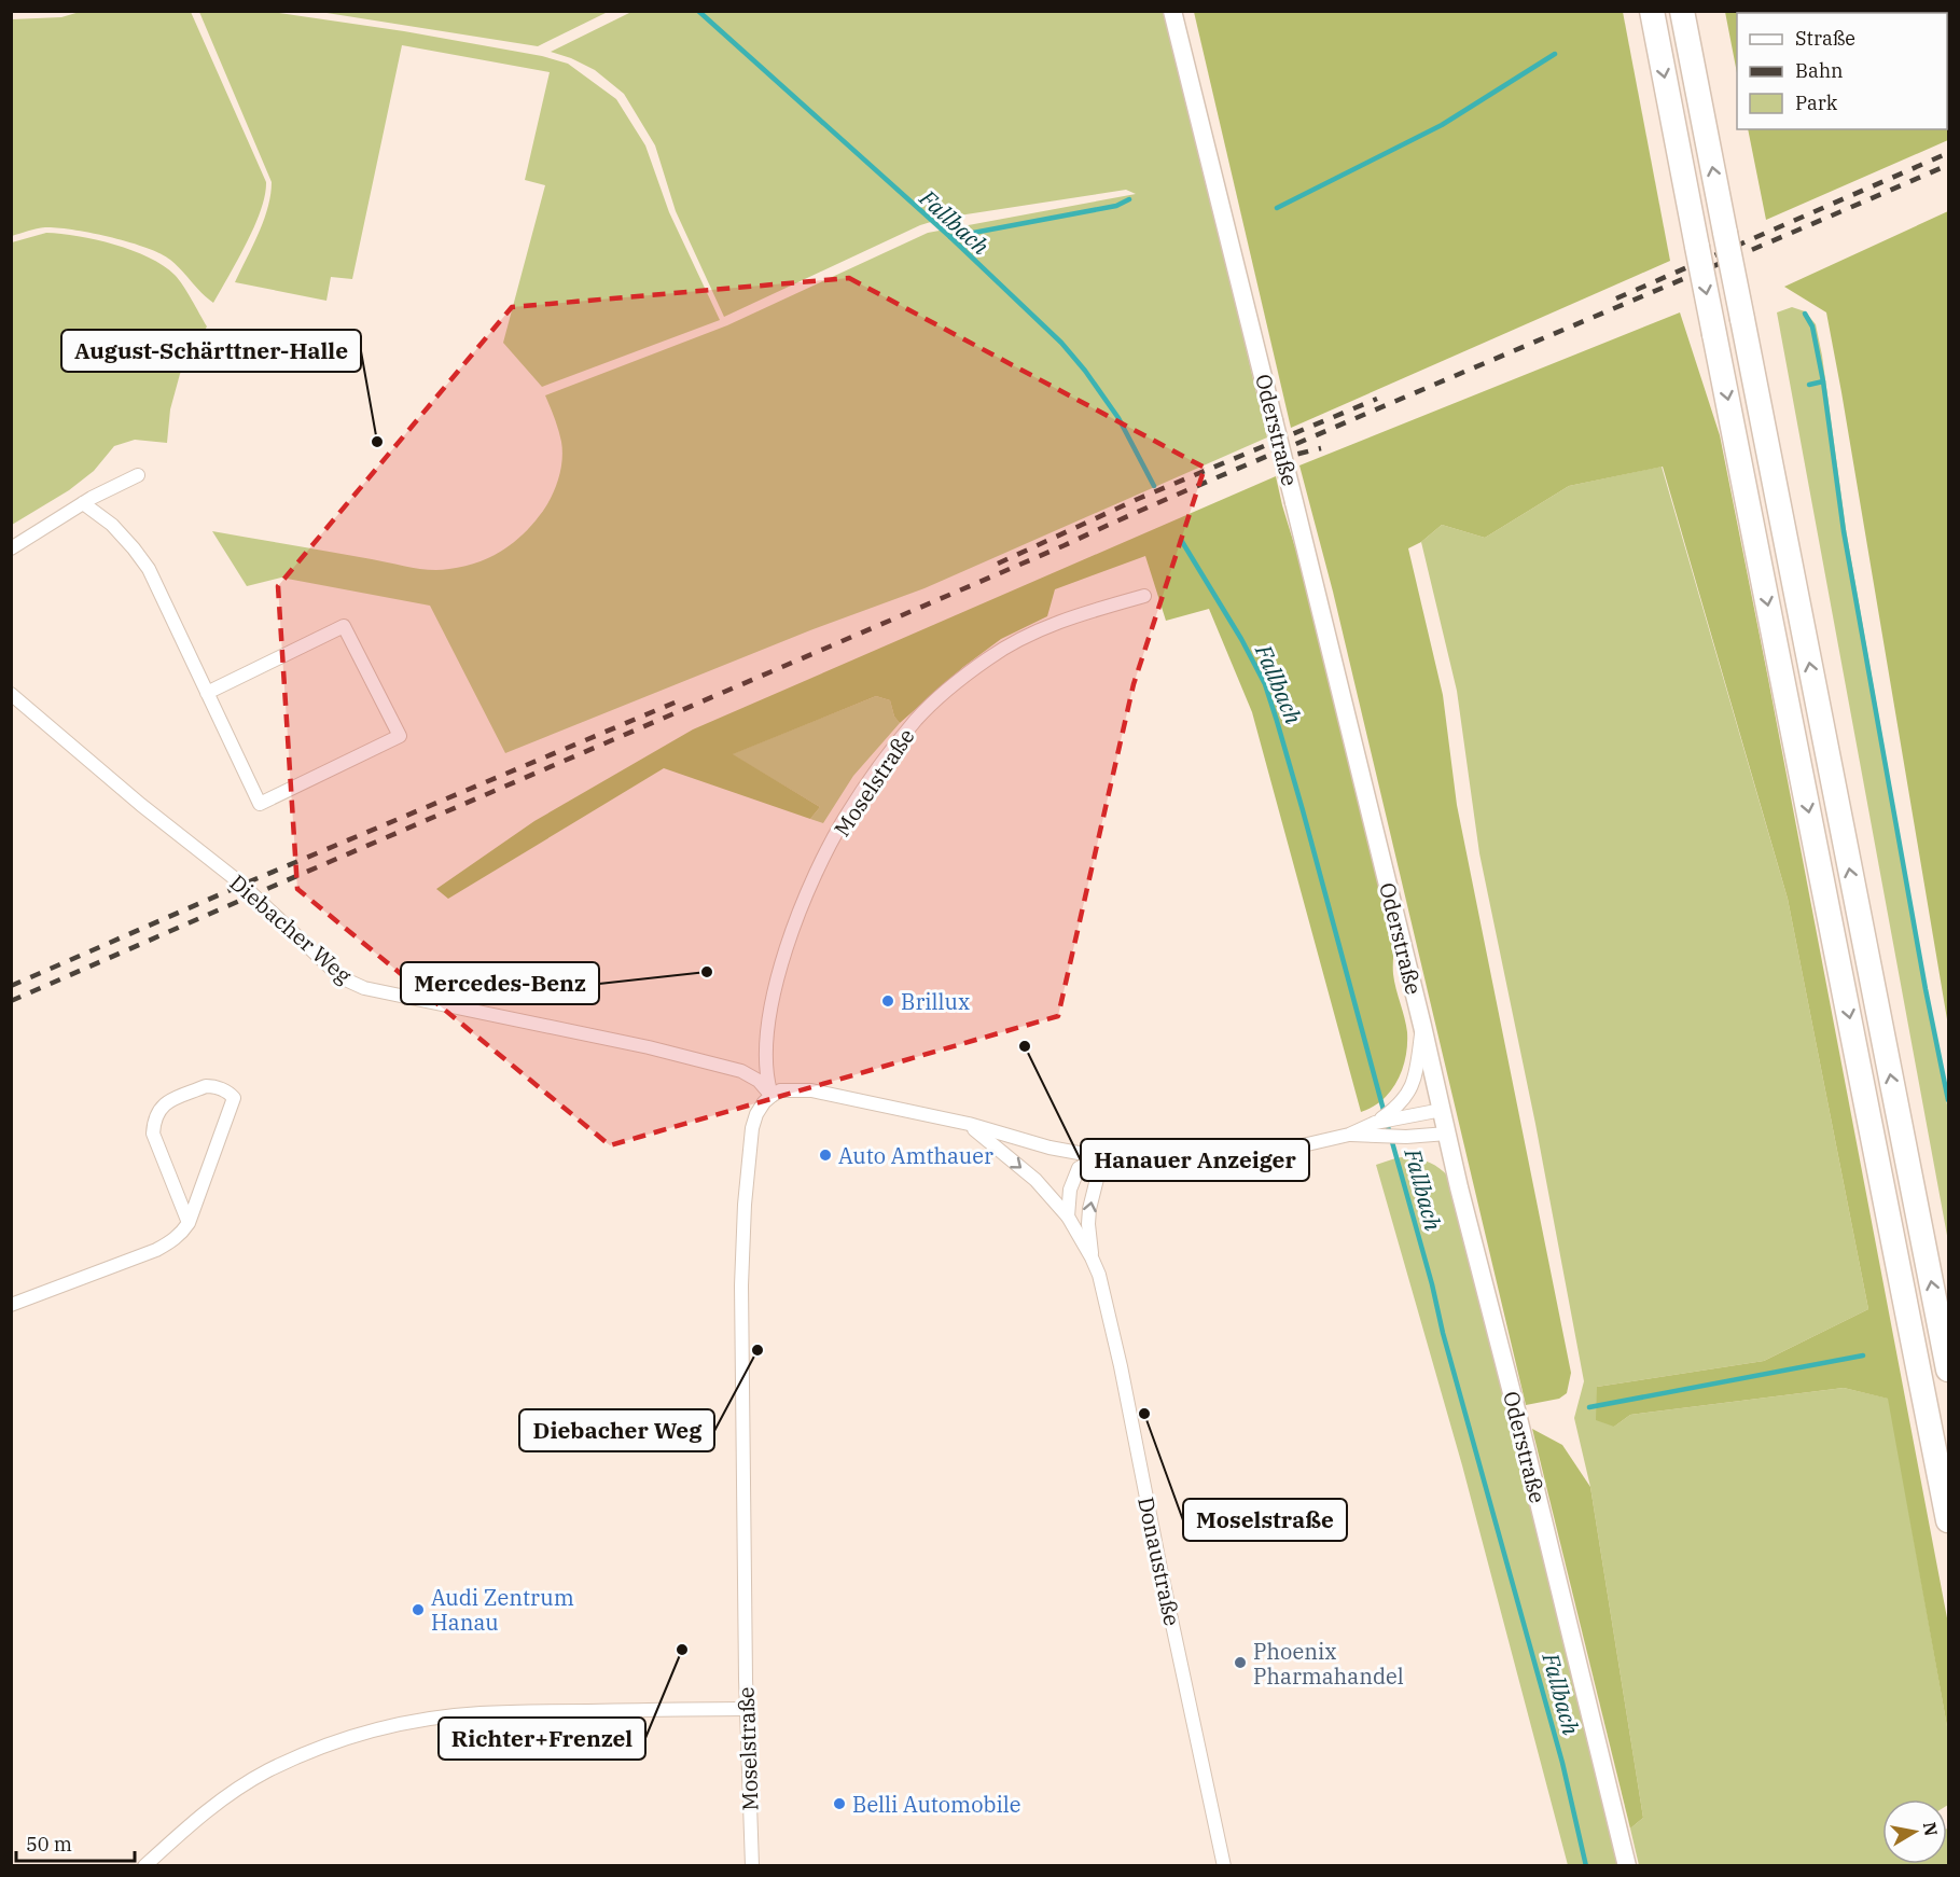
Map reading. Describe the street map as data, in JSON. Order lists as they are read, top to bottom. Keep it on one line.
{"streets":{"street":["Oderstraße","Moselstraße","Diebacher Weg","Donaustraße"]},"crossings":[["Moselstraße","Diebacher Weg"]],"water":["Fallbach"],"places":["August-Schärttner-Halle","Mercedes-Benz","Brillux","Hanauer Anzeiger","Auto Amthauer","Diebacher Weg","Moselstraße","Audi Zentrum Hanau","Richter+Frenzel","Phoenix Pharmahandel","Belli Automobile"],"legend":["Straße","Bahn","Park"],"scale_bar":"50 m","north":"right"}
